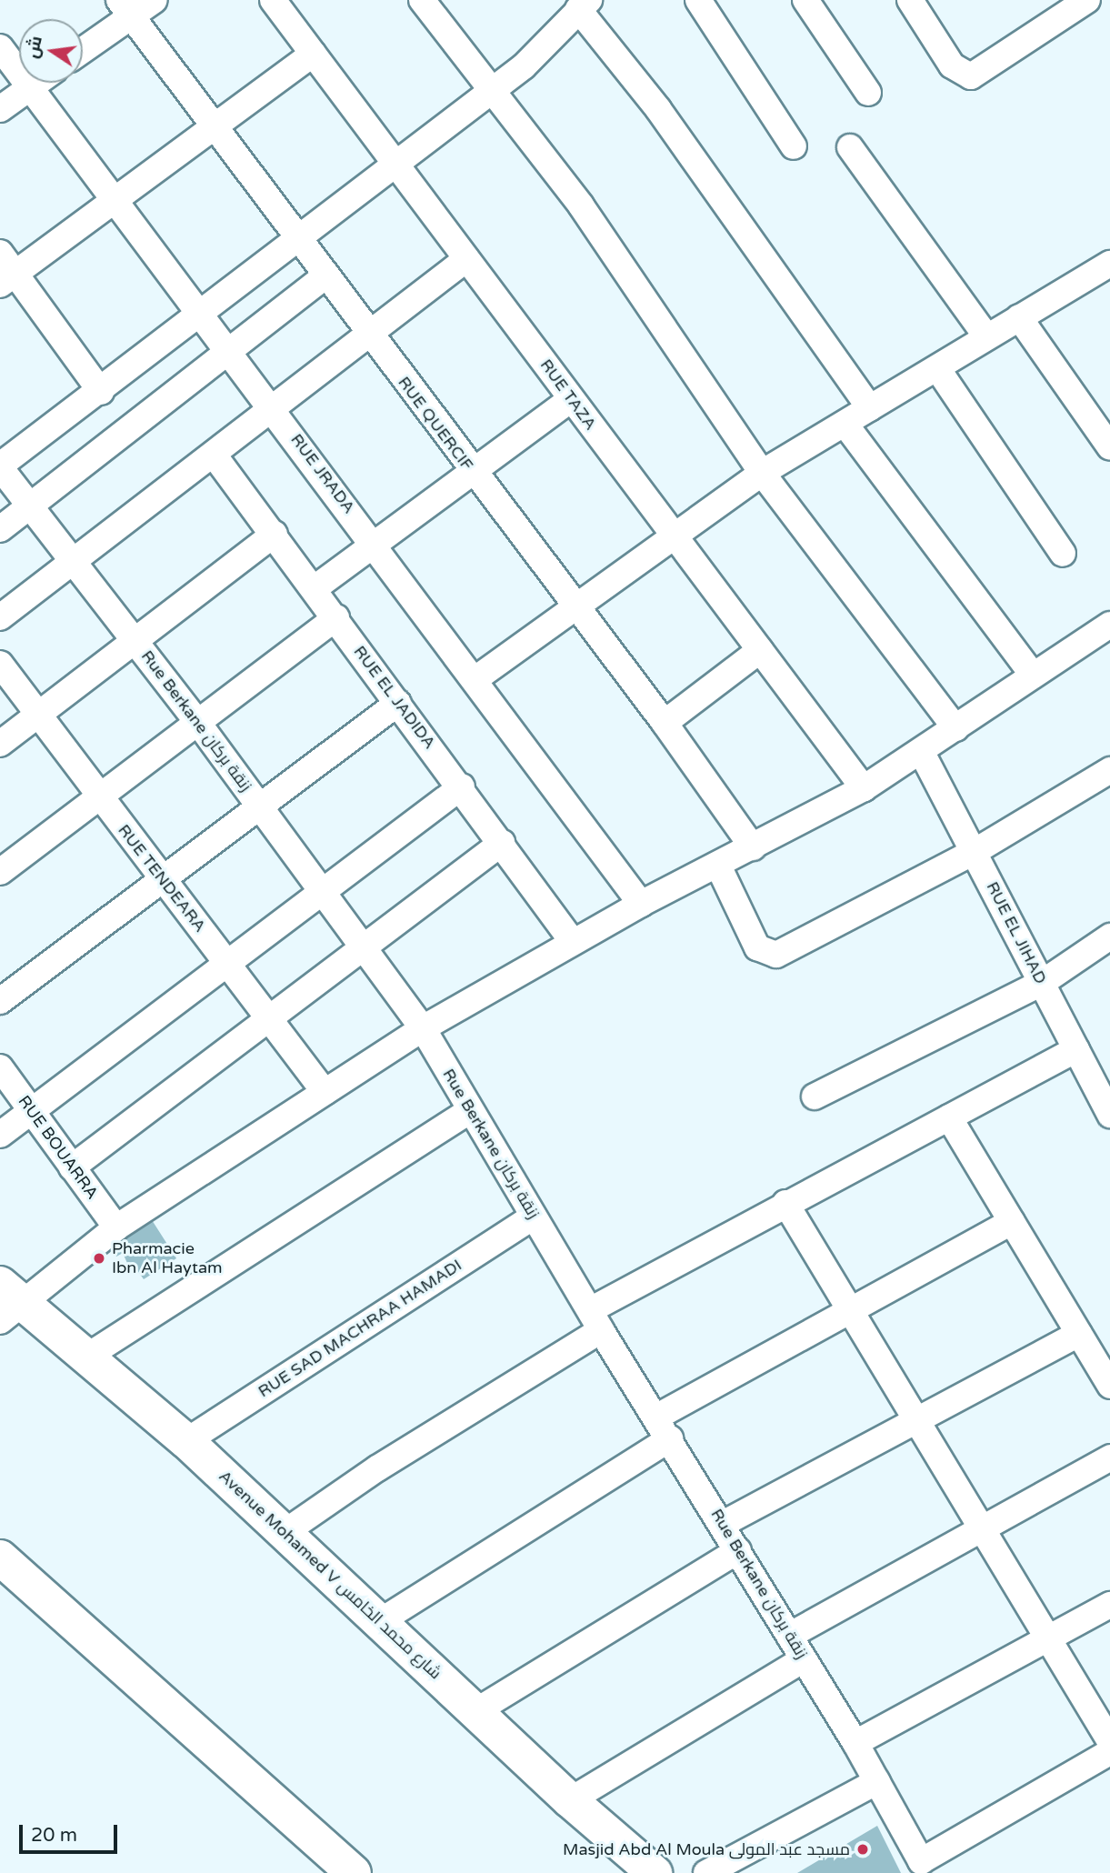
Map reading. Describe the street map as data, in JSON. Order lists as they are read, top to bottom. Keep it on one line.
{"streets":{"street":["RUE TAZA","RUE QUERCIF","RUE JRADA","RUE EL JADIDA","Rue Berkane زنقة بركان","RUE TENDEARA","RUE EL JIHAD","RUE BOUARRA","RUE SAD MACHRAA HAMADI","Avenue Mohamed V شارع محمد الخامس"]},"crossings":[["Rue Berkane زنقة بركان","RUE SAD MACHRAA HAMADI"],["RUE SAD MACHRAA HAMADI","Avenue Mohamed V شارع محمد الخامس"]],"places":["Pharmacie Ibn Al Haytam","Masjid Abd Al Moula مسجد عبد المولى"],"scale_bar":"20 m","north":"left"}
